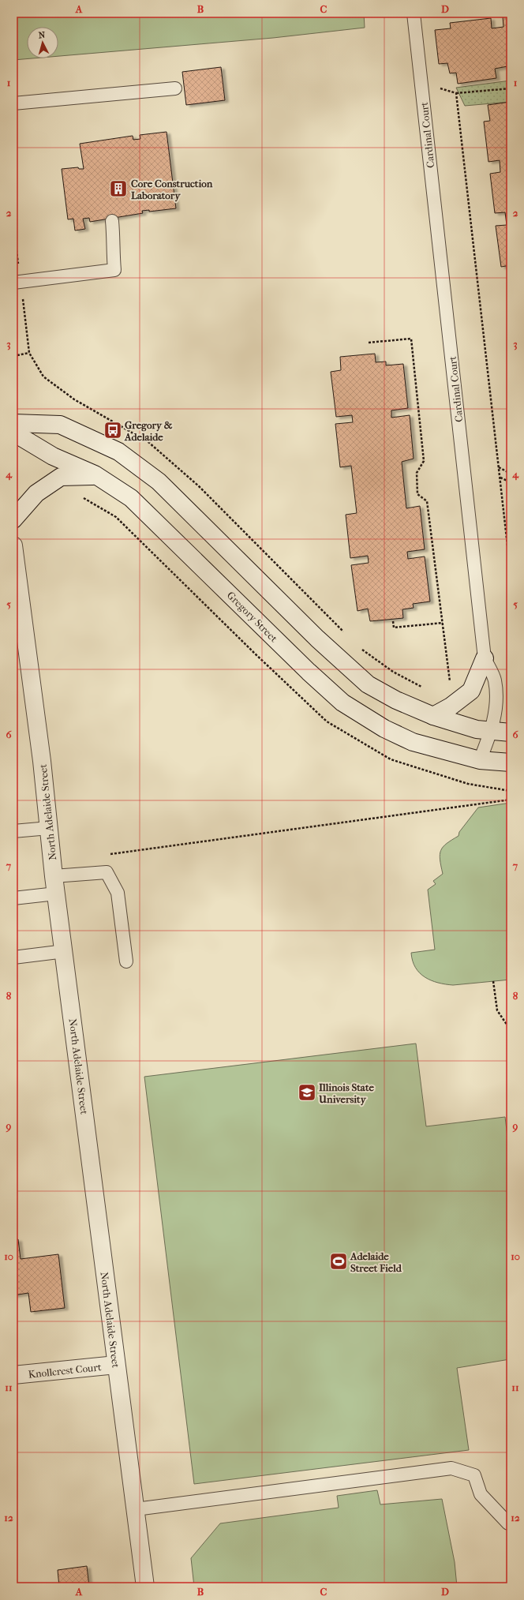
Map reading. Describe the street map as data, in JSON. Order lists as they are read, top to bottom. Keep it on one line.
{"streets":{"main road":["Gregory Street","North Adelaide Street","Knollcrest Court"],"lane":["Cardinal Court"]},"crossings":[["Cardinal Court","Gregory Street"],["North Adelaide Street","Knollcrest Court"]],"places":{"building":["Core Construction Laboratory"],"bus stop":["Gregory & Adelaide"],"school or university":["Illinois State University"],"sports":["Adelaide Street Field"]},"north":"top","grid":{"columns":["A","B","C","D"],"rows":["1","2","3","4","5","6","7","8","9","10","11","12"]}}
